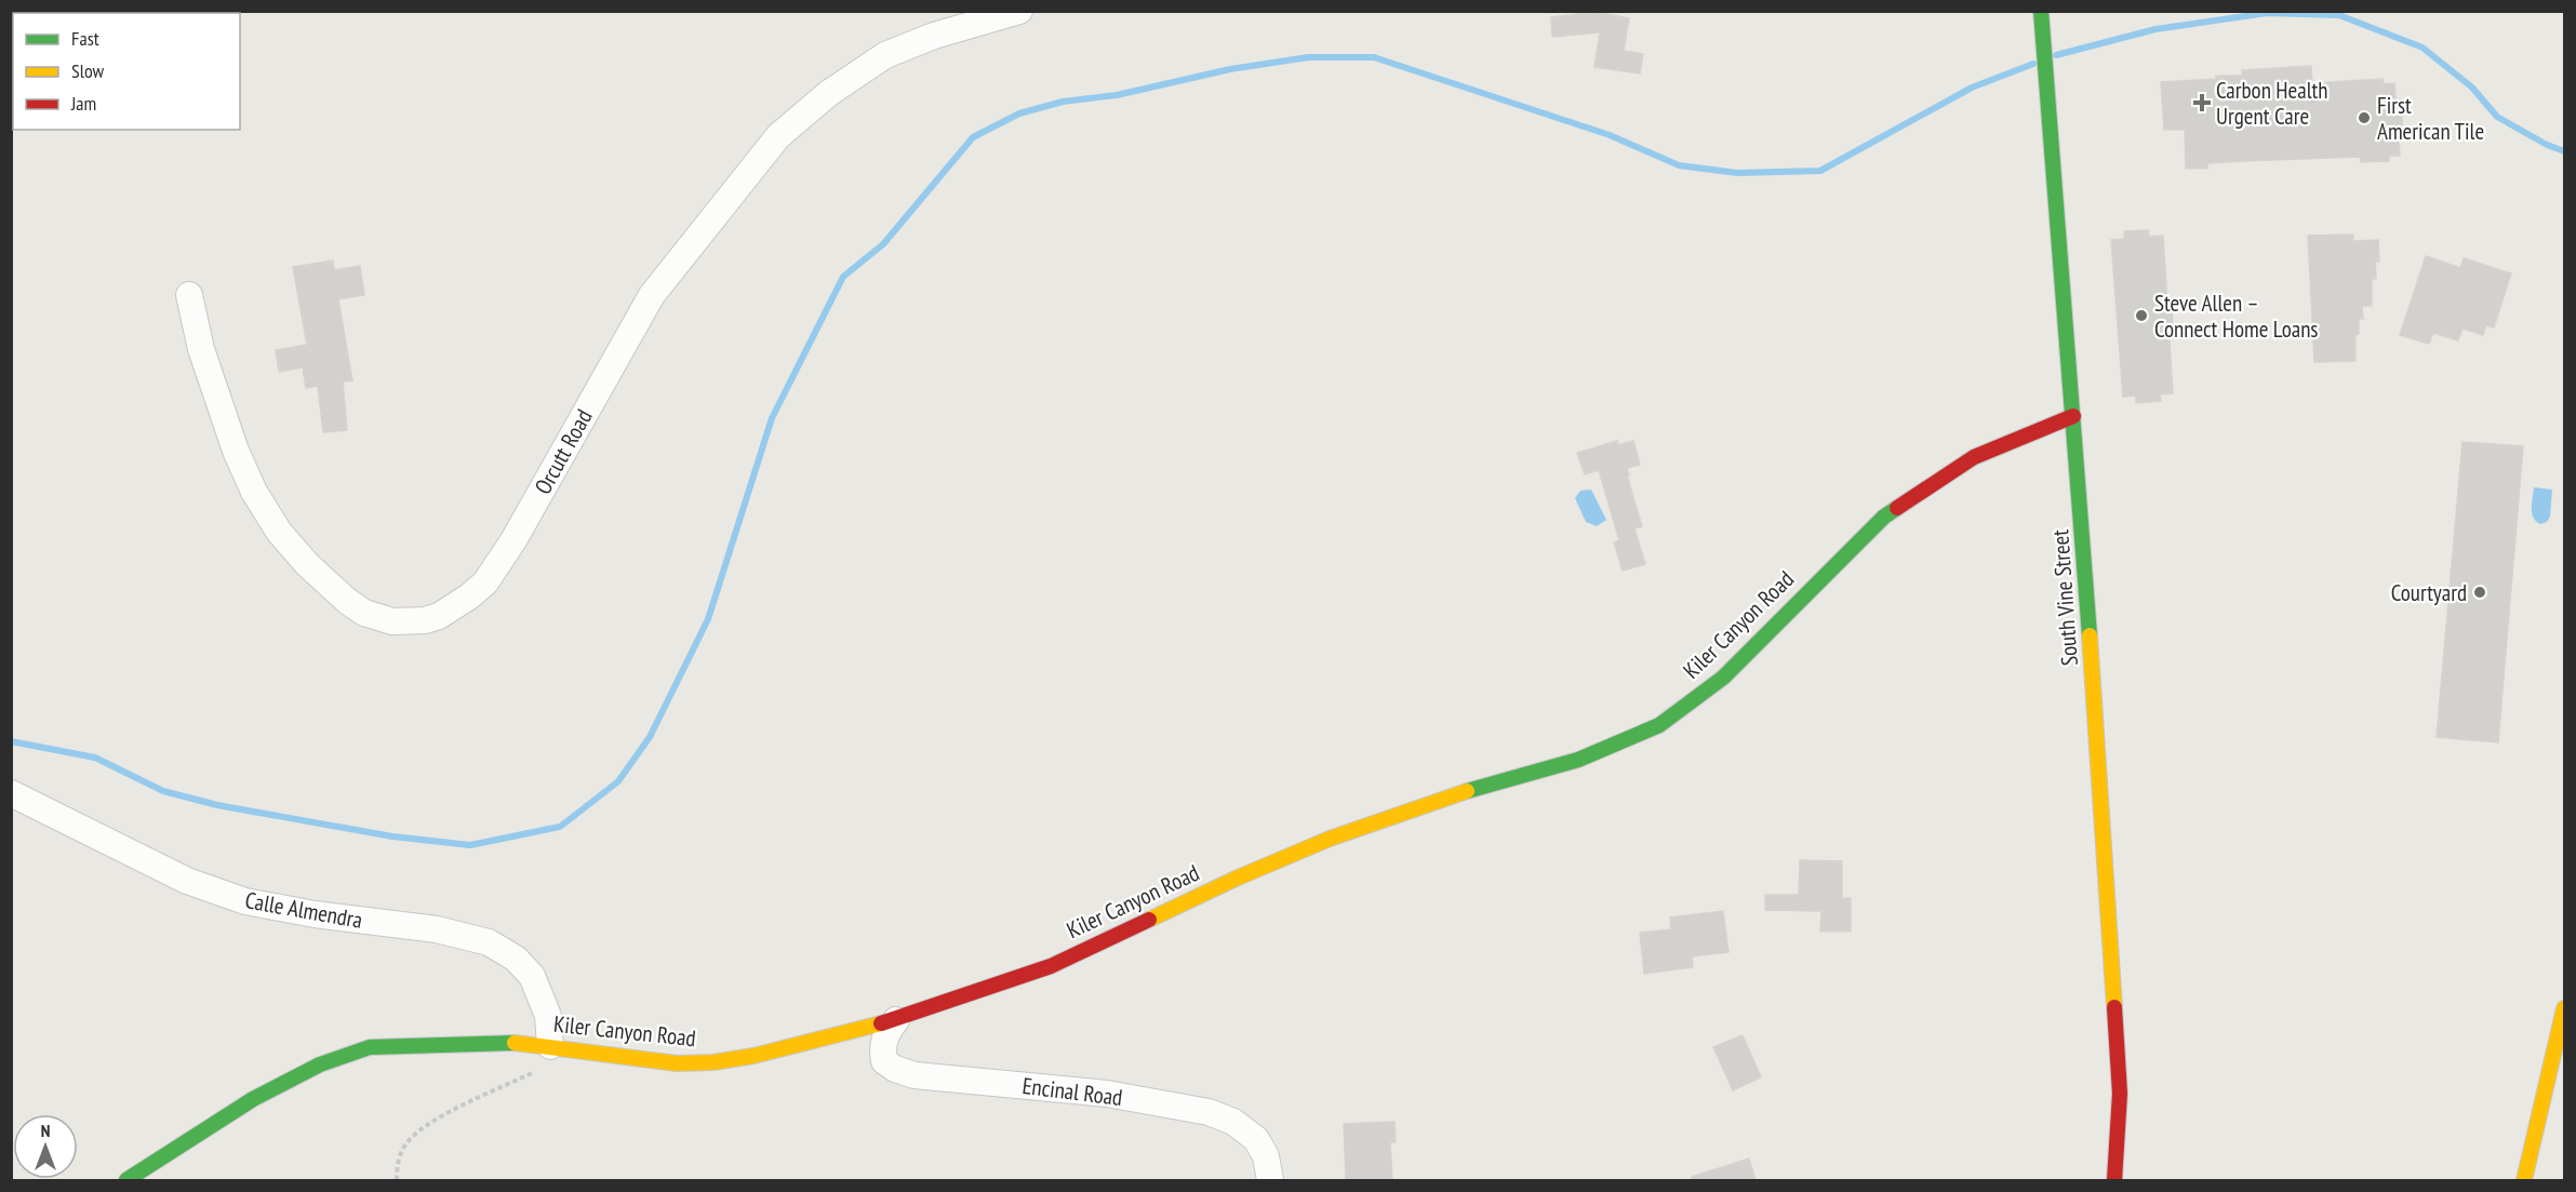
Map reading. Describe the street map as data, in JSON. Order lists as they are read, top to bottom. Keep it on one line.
{"streets":{"main road":["South Vine Street","Kiler Canyon Road"],"street":["Orcutt Road","Calle Almendra","Encinal Road"]},"crossings":[["South Vine Street","Kiler Canyon Road"],["Kiler Canyon Road","Calle Almendra"],["Kiler Canyon Road","Encinal Road"]],"places":{"health":["Carbon Health Urgent Care"],"other":["First American Tile","Steve Allen – Connect Home Loans","Courtyard"]},"legend":["Fast","Slow","Jam"],"north":"top"}
